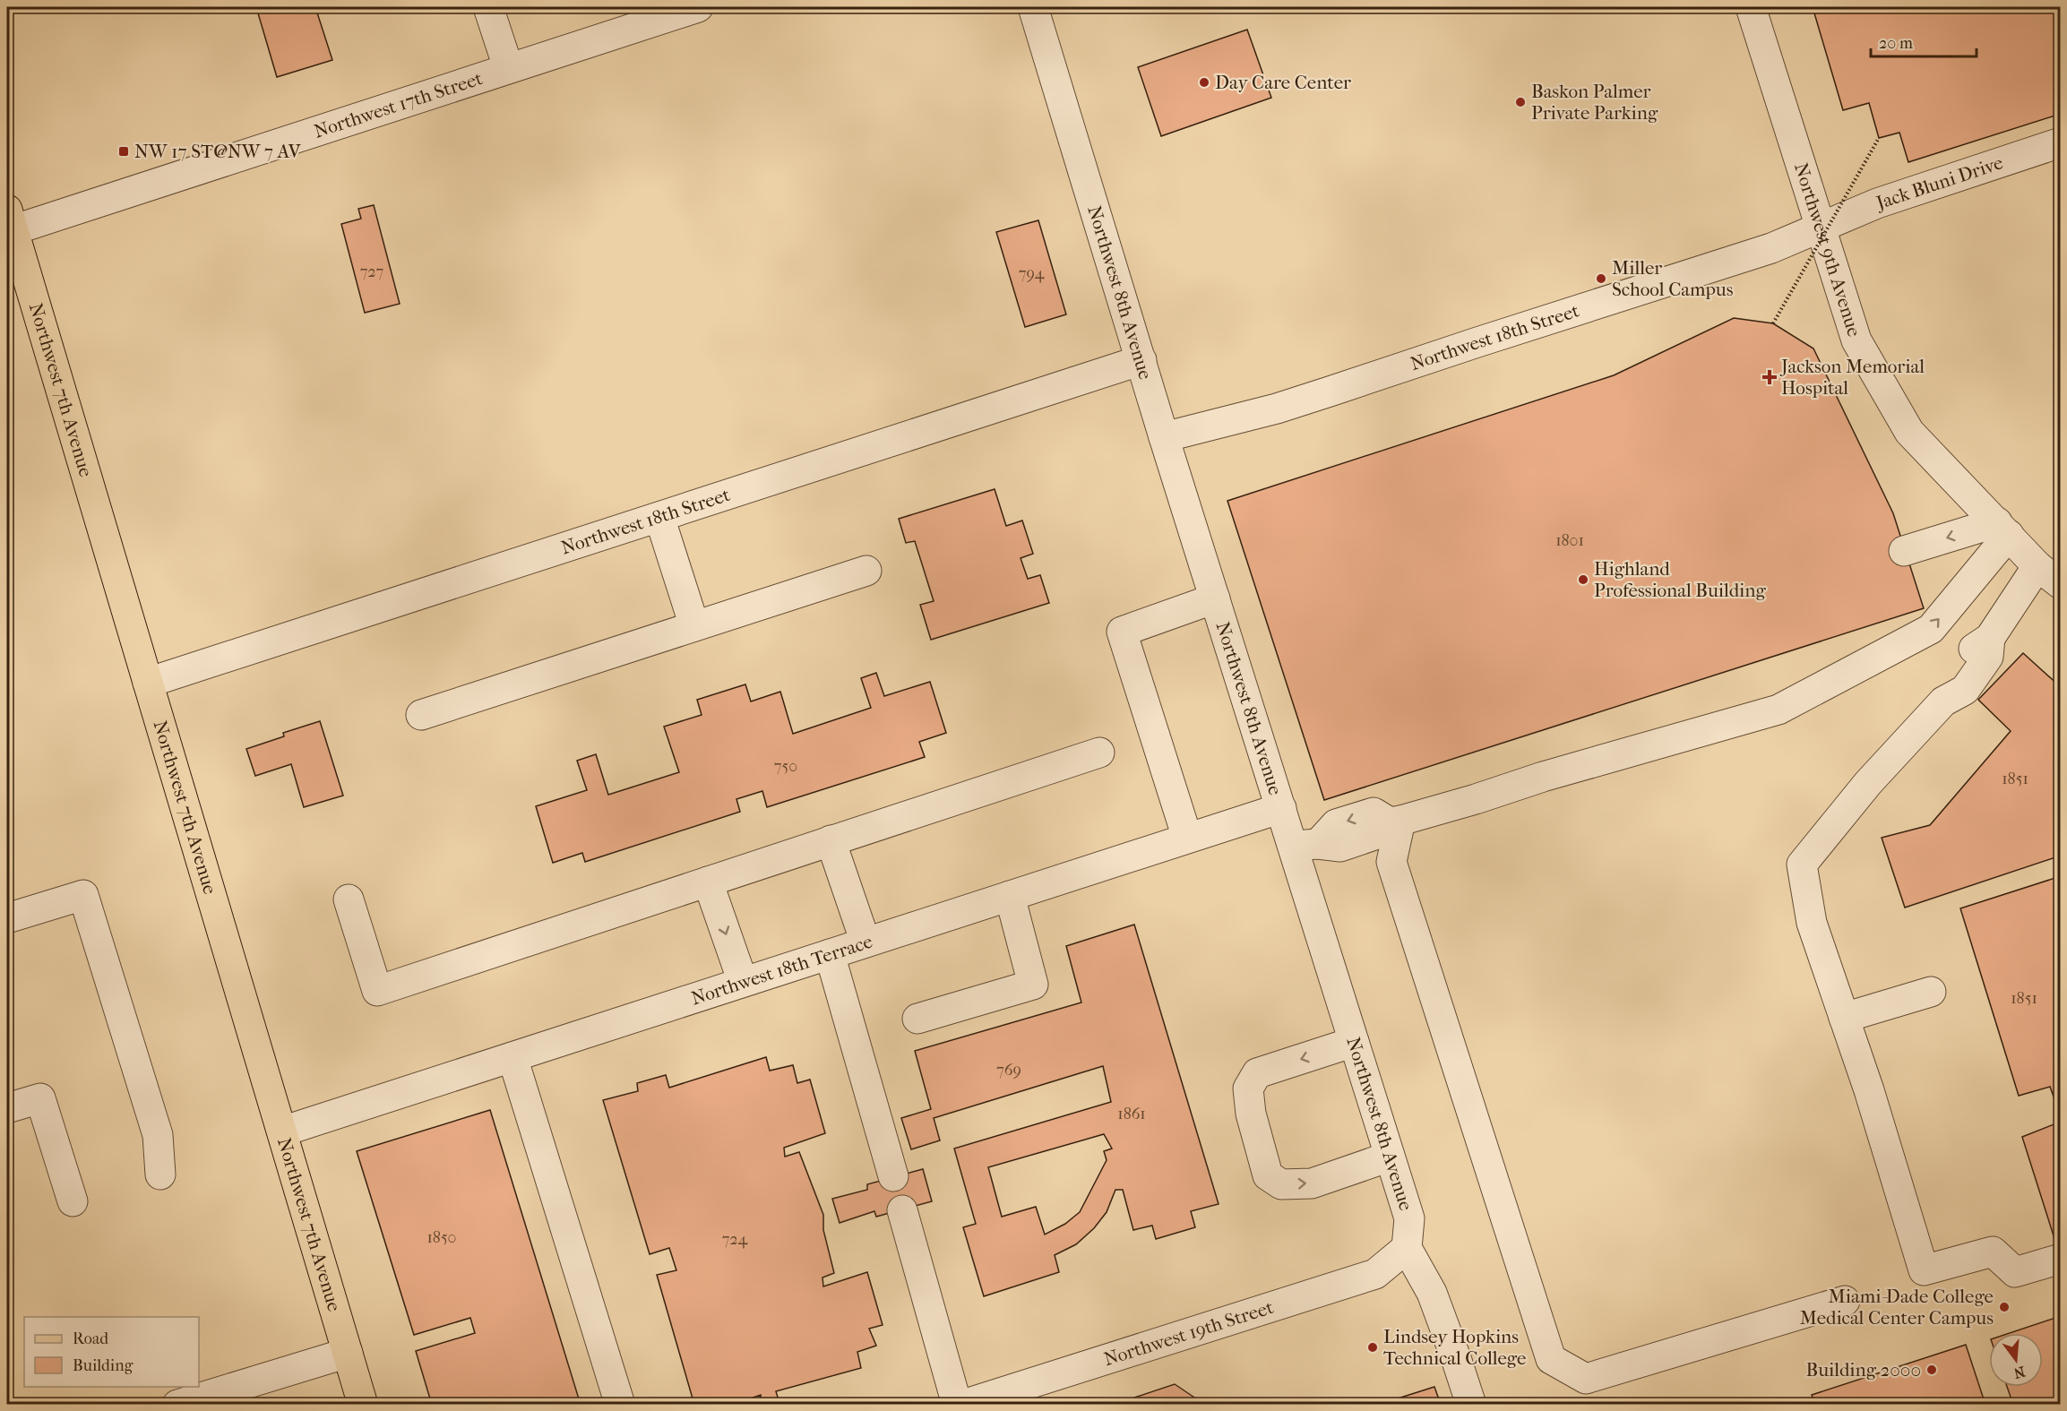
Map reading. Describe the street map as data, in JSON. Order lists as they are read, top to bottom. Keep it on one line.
{"streets":{"main road":["Northwest 7th Avenue"],"street":["Northwest 17th Street","Jack Bluni Drive","Northwest 9th Avenue","Northwest 8th Avenue","Northwest 18th Street","Northwest 18th Terrace","Northwest 19th Street"]},"crossings":[["Northwest 17th Street","Northwest 7th Avenue"],["Jack Bluni Drive","Northwest 9th Avenue"],["Jack Bluni Drive","Northwest 18th Street"],["Northwest 9th Avenue","Northwest 18th Street"],["Northwest 8th Avenue","Northwest 18th Street"],["Northwest 8th Avenue","Northwest 18th Terrace"],["Northwest 8th Avenue","Northwest 19th Street"],["Northwest 18th Street","Northwest 7th Avenue"],["Northwest 7th Avenue","Northwest 18th Terrace"]],"places":{"other":["Day Care Center","Baskon Palmer Private Parking","Miller School Campus","Highland Professional Building","Miami-Dade College Medical Center Campus","Lindsey Hopkins Technical College","Building 2000"],"transit":["NW 17 ST@NW 7 AV"],"health":["Jackson Memorial Hospital"]},"house_numbers":["727","794","1801","750","1851","1851","769","1861","1850","724"],"legend":["Road","Building"],"scale_bar":"20 m","north":"bottom"}
